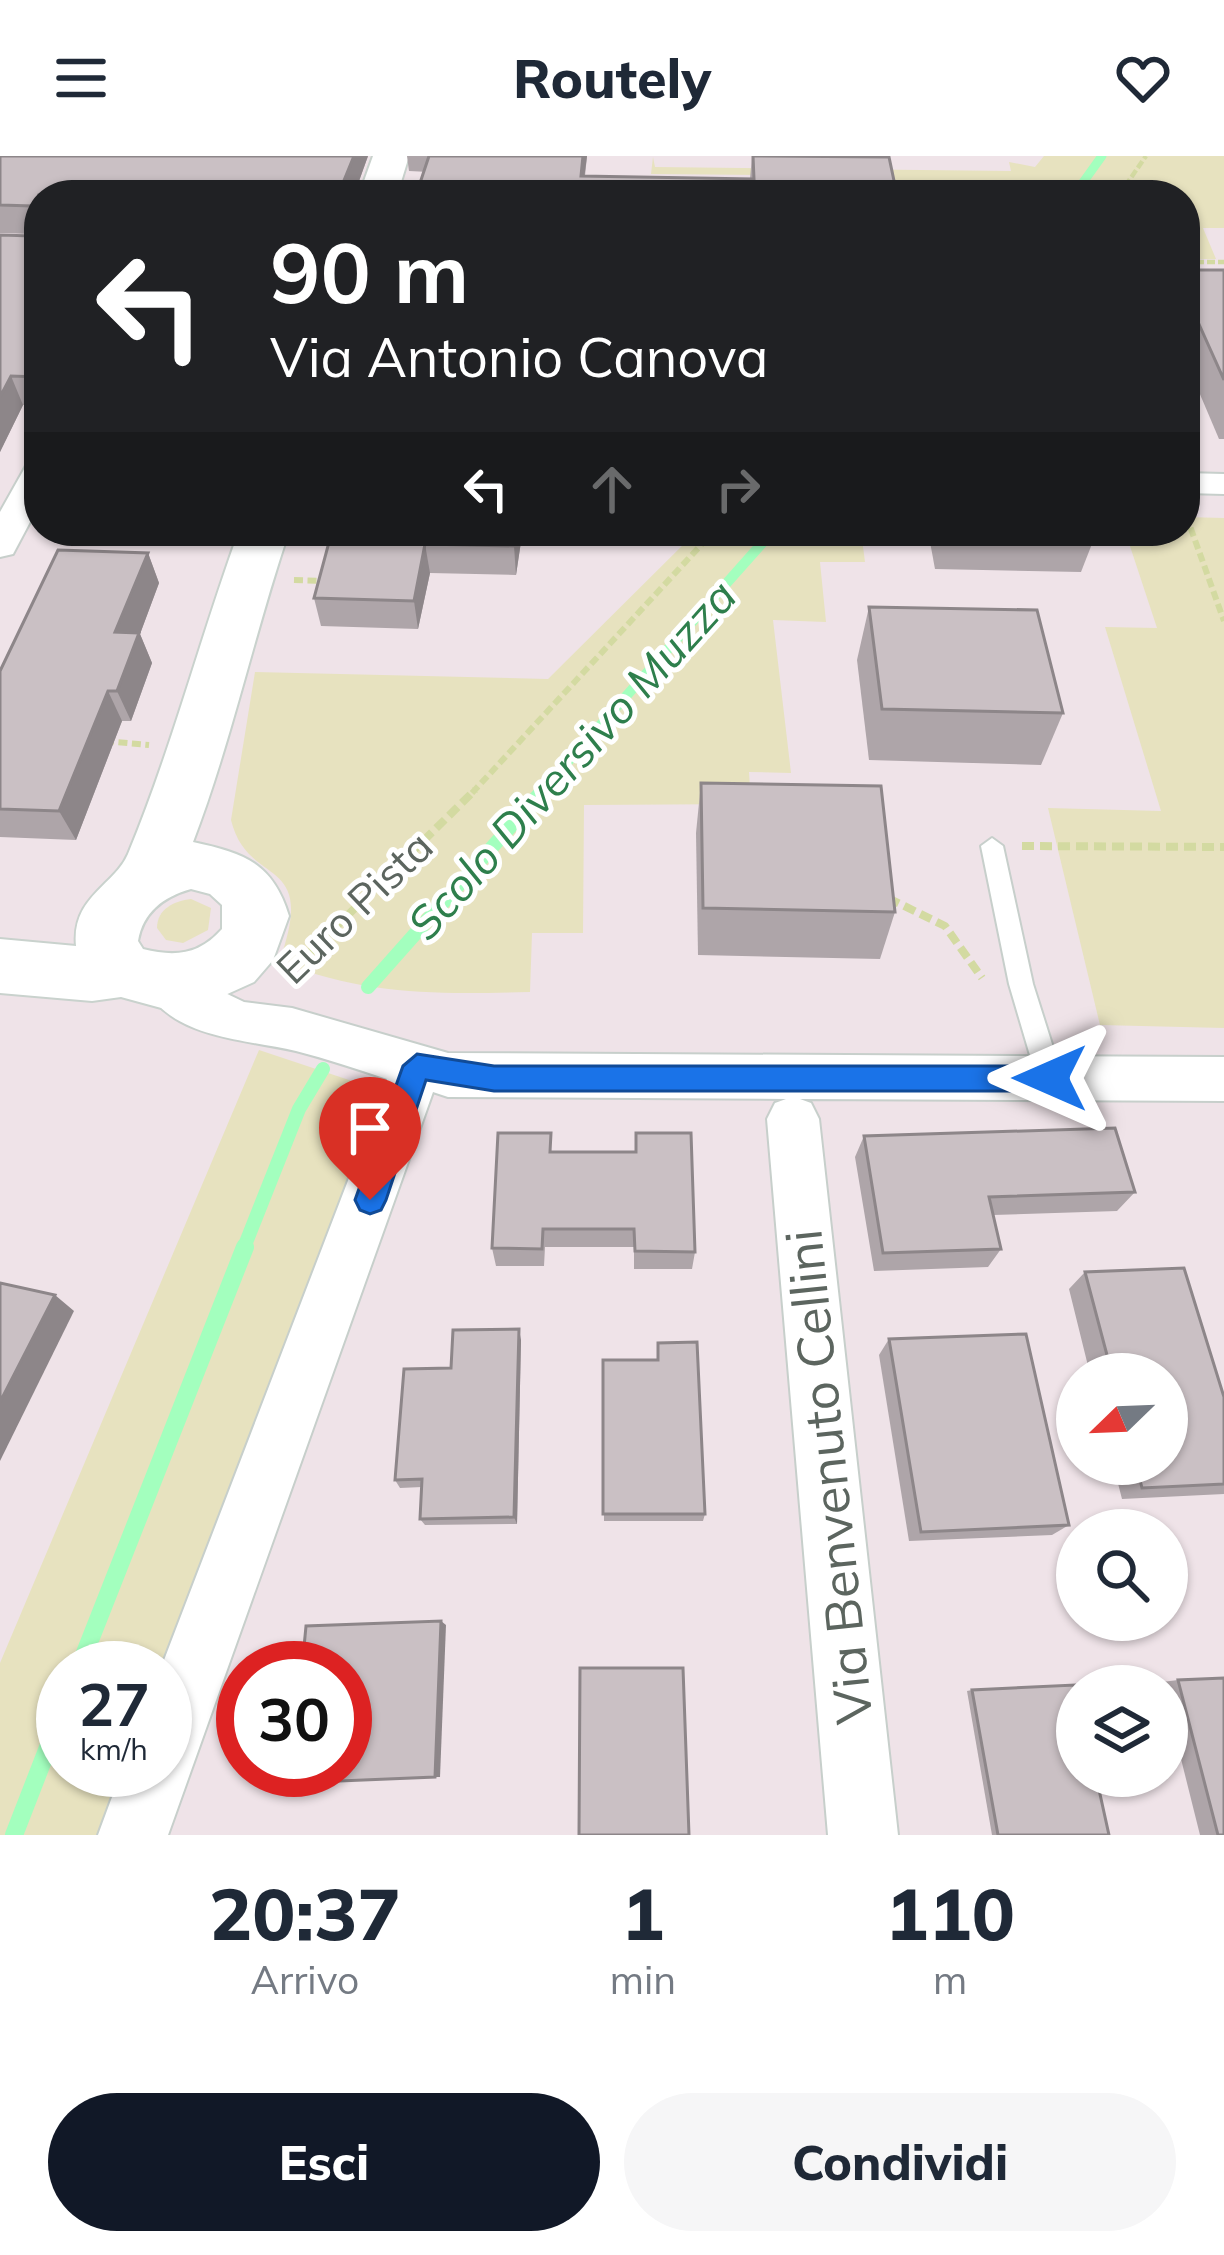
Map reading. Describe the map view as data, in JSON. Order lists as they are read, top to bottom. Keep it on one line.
{"streets":{"street":["Via Benvenuto Cellini"],"path":["Euro Pista"]},"water":["Scolo Diversivo Muzza"],"north":"bottom left","page":{"header":"Routely","turn":["90 m","Via Antonio Canova"],"speed":"27 km/h","limit":"30","eta":["20:37","Arrivo","1","min","110","m"],"buttons":["Esci","Condividi"]}}
